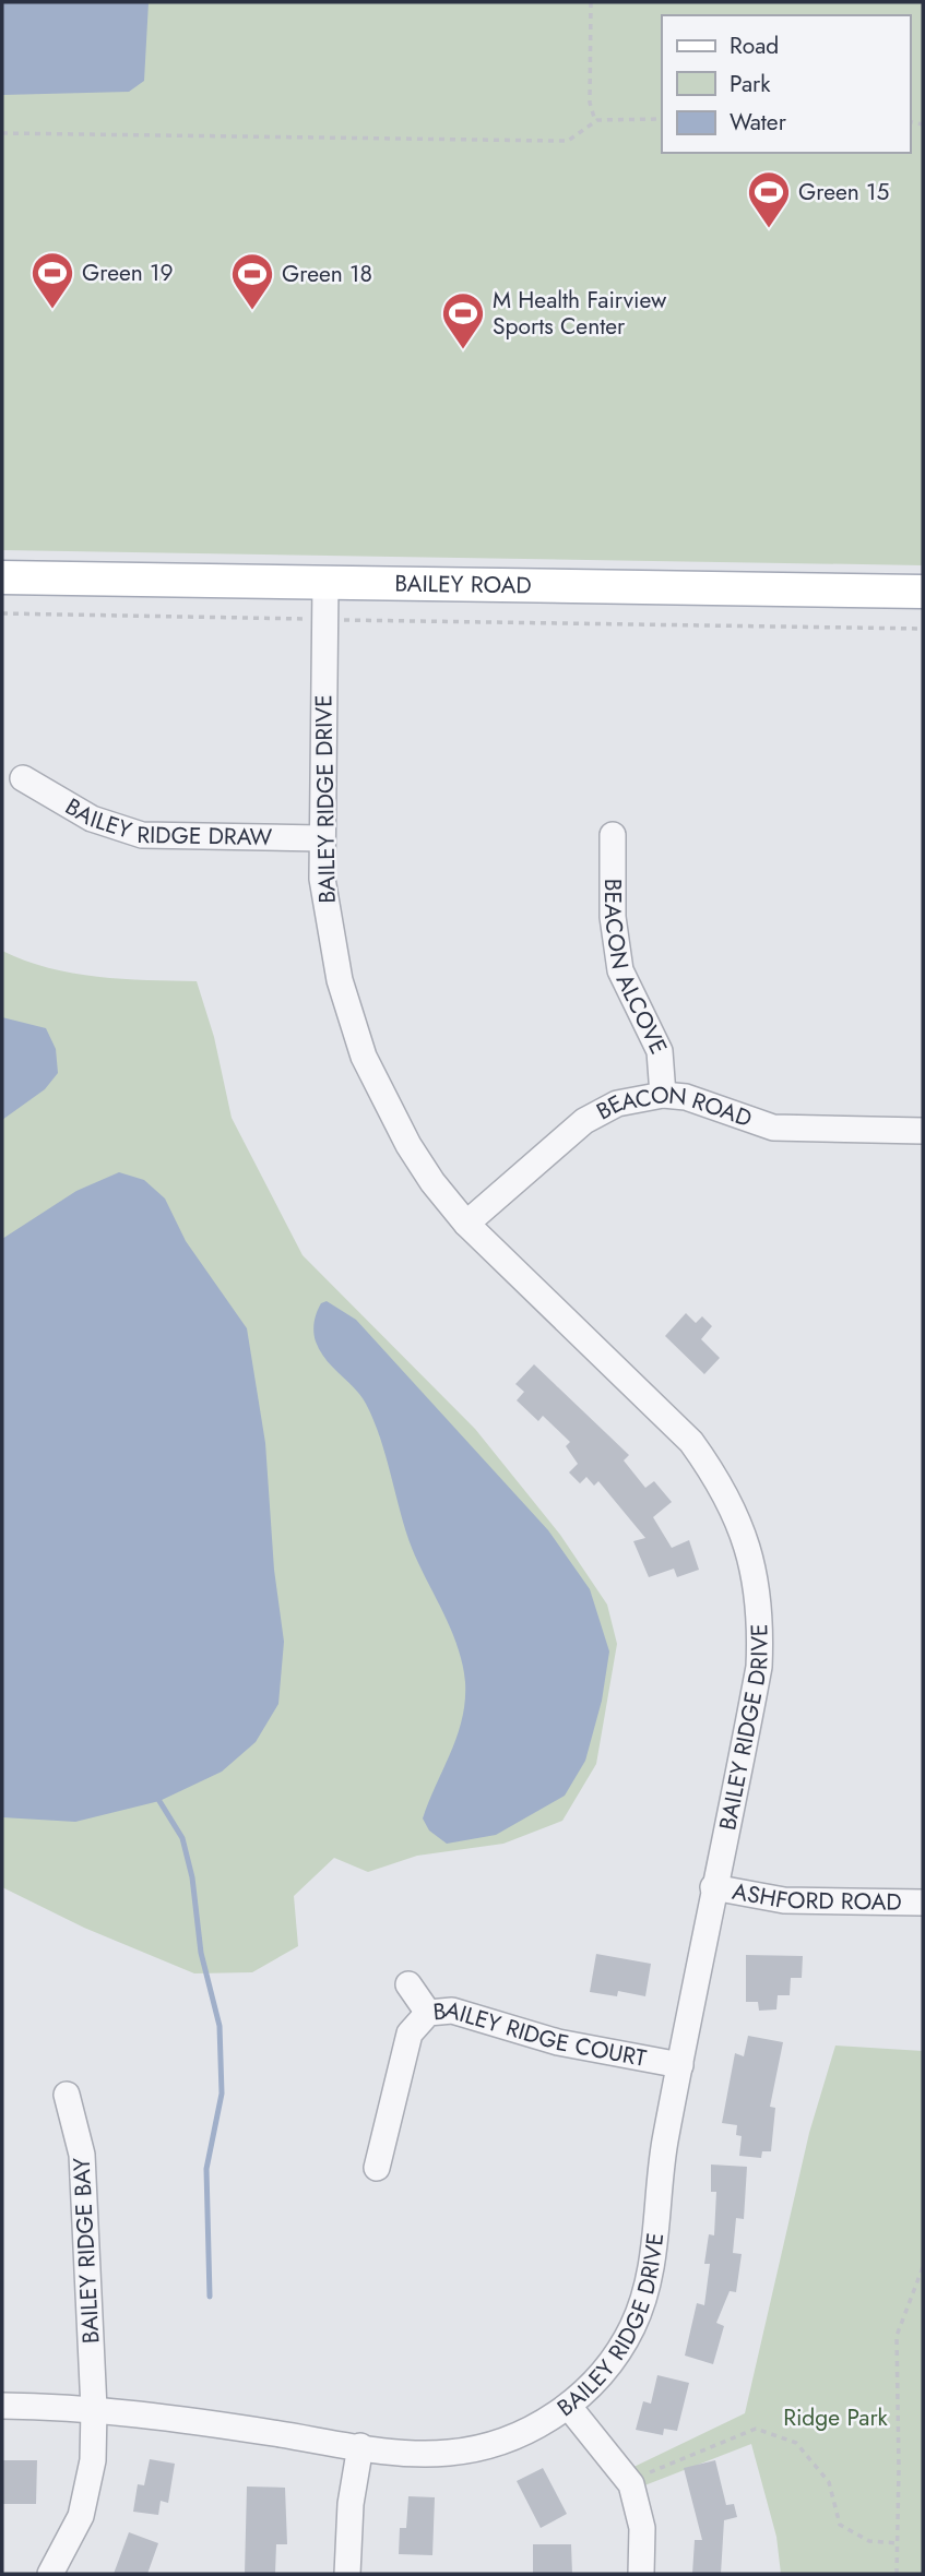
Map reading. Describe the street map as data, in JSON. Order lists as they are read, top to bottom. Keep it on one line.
{"streets":{"main road":["BAILEY ROAD"],"street":["BAILEY RIDGE DRIVE","BAILEY RIDGE DRAW","BEACON ALCOVE","BEACON ROAD","ASHFORD ROAD","BAILEY RIDGE COURT","BAILEY RIDGE BAY"]},"crossings":[["BAILEY ROAD","BAILEY RIDGE DRIVE"],["BAILEY RIDGE DRIVE","BAILEY RIDGE DRAW"],["BAILEY RIDGE DRIVE","BEACON ROAD"],["BAILEY RIDGE DRIVE","ASHFORD ROAD"],["BAILEY RIDGE DRIVE","BAILEY RIDGE COURT"],["BAILEY RIDGE DRIVE","BAILEY RIDGE BAY"],["BEACON ALCOVE","BEACON ROAD"]],"parks":["Ridge Park"],"places":{"sports":["Green 15","Green 19","Green 18","M Health Fairview Sports Center"]},"legend":["Road","Park","Water"]}
